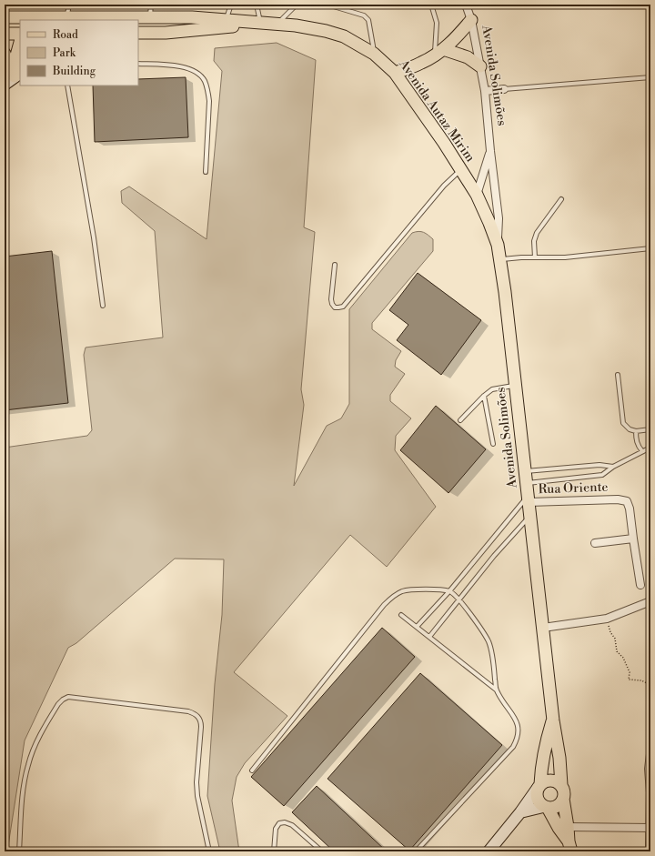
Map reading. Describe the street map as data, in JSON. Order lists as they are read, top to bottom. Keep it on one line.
{"streets":{"main road":["Avenida Solimões","Avenida Autaz Mirim"],"street":["Rua Oriente"]},"crossings":[["Avenida Solimões","Avenida Autaz Mirim"],["Avenida Solimões","Rua Oriente"]],"legend":["Road","Park","Building"]}
